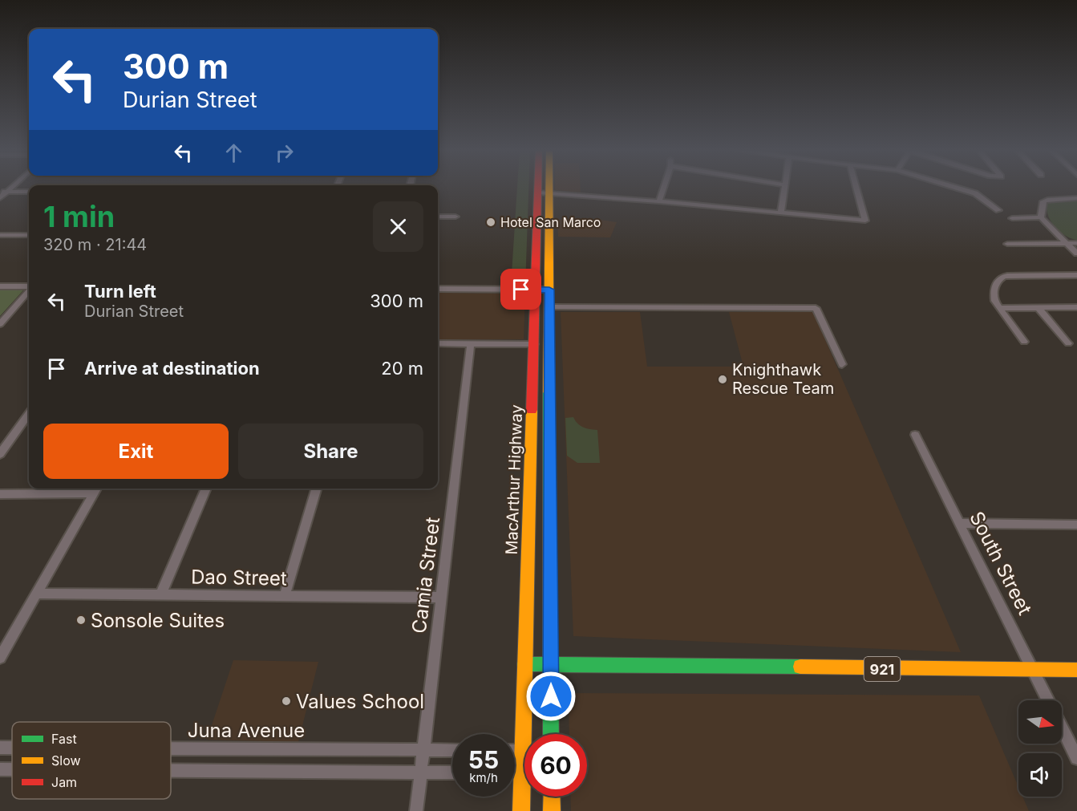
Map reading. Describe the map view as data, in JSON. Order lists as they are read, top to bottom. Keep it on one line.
{"streets":{"main road":["MacArthur Highway","921"],"street":["South Street","Camia Street","Dao Street","Juna Avenue"]},"crossings":[["MacArthur Highway","921"],["South Street","921"],["Camia Street","Dao Street"],["Camia Street","Juna Avenue"]],"places":["Hotel San Marco","Knighthawk Rescue Team","Sonsole Suites","Values School"],"legend":["Fast","Slow","Jam"],"north":"right","page":{"turn":["300 m","Durian Street"],"heading":["1 min","320 m · 21:44"],"list":[{"name":"Turn left","note":"Durian Street","value":"300 m"},{"name":"Arrive at destination","value":"20 m"}],"buttons":["Exit","Share"],"speed":"55 km/h","limit":"60"}}
